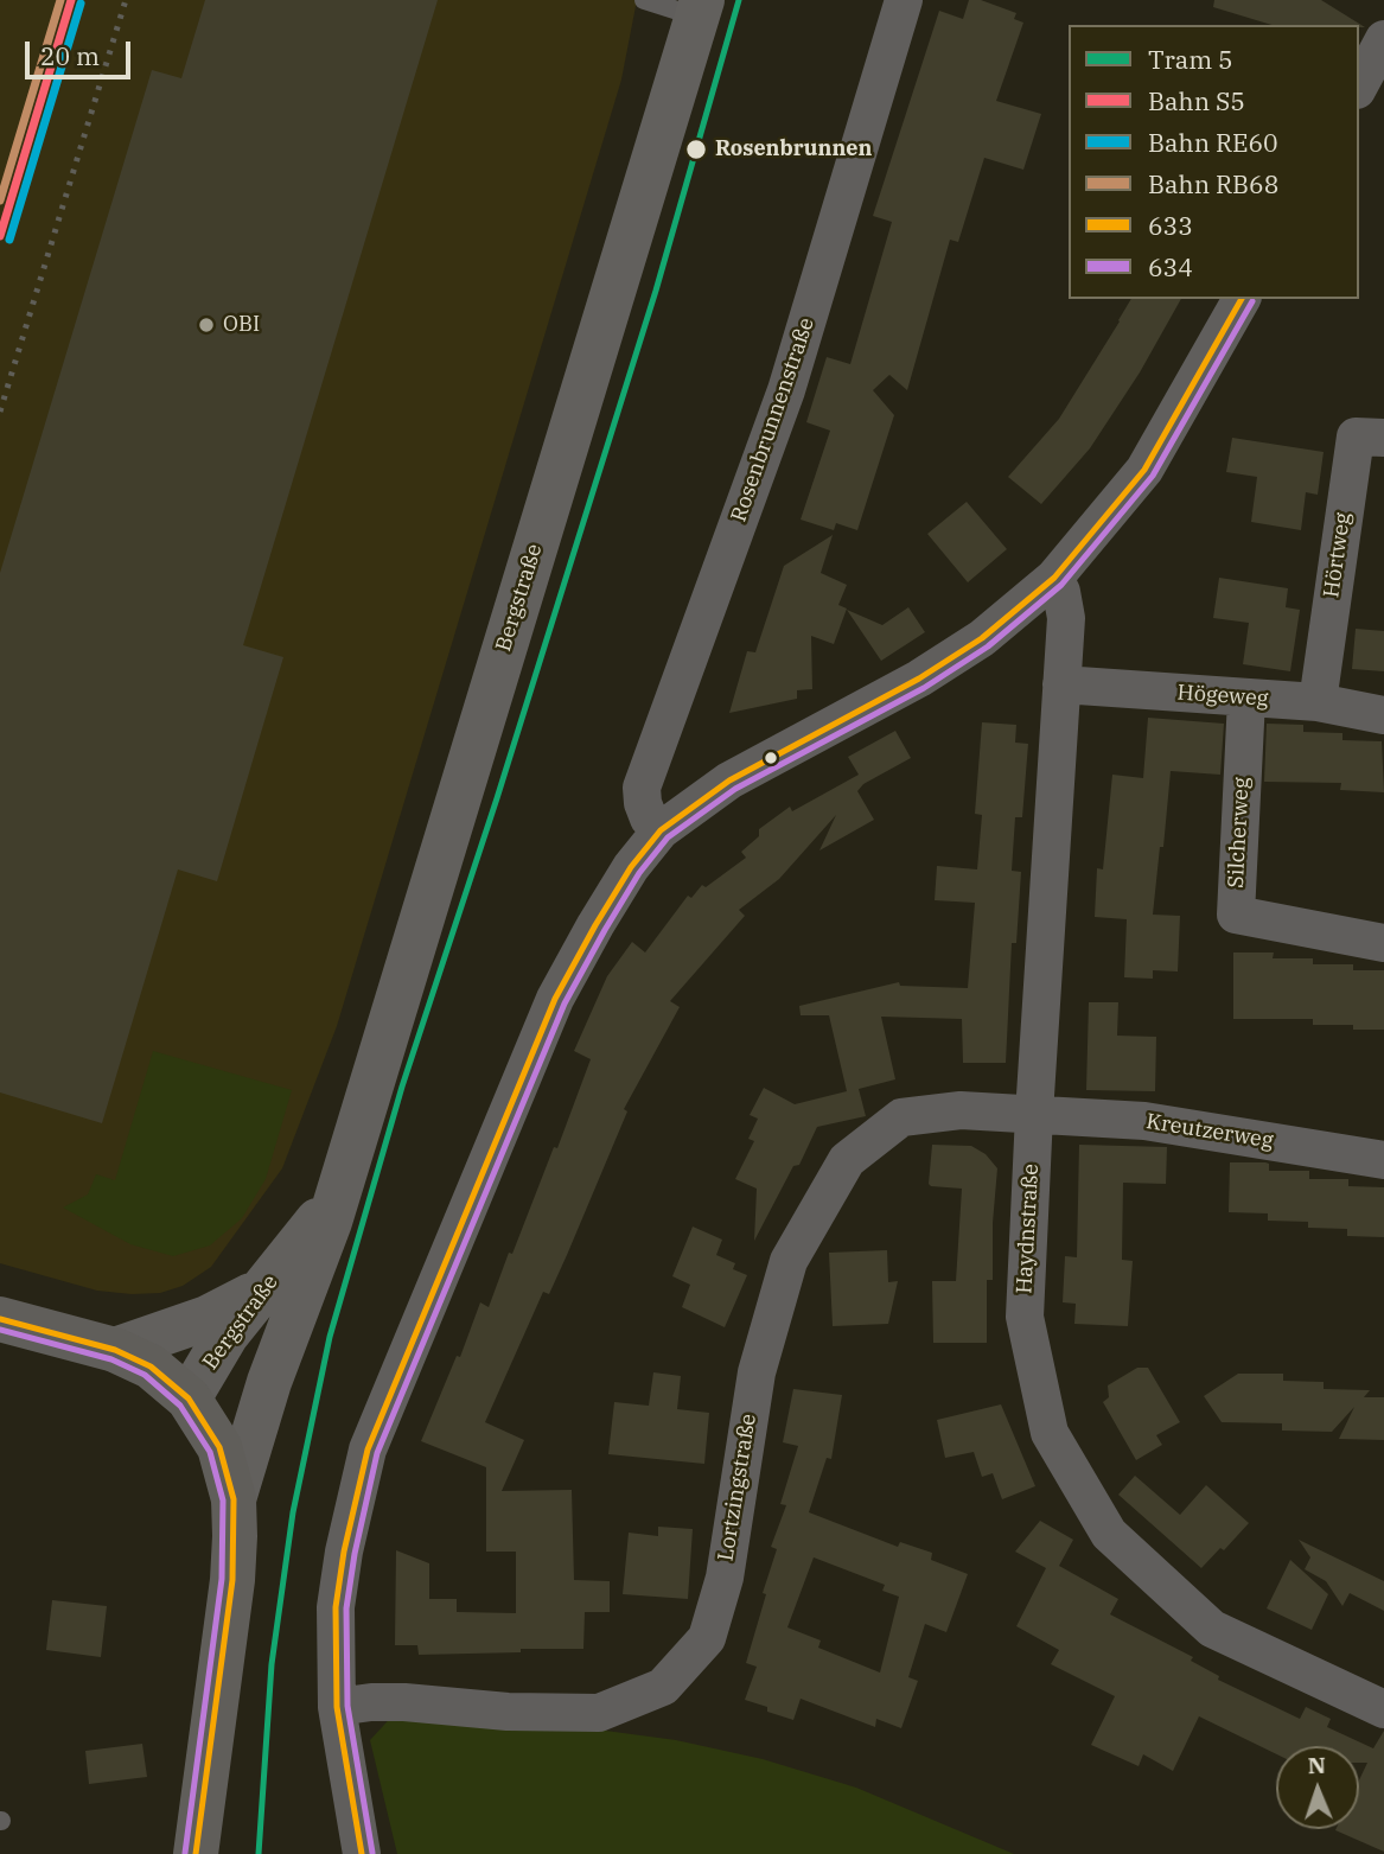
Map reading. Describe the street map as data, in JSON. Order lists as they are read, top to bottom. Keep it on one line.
{"streets":{"main road":["Bergstraße"],"street":["Rosenbrunnenstraße","Hörtweg","Högeweg","Silcherweg","Kreutzerweg","Haydnstraße","Lortzingstraße"]},"crossings":[["Hörtweg","Högeweg"],["Högeweg","Silcherweg"],["Högeweg","Haydnstraße"],["Kreutzerweg","Haydnstraße"],["Kreutzerweg","Lortzingstraße"],["Haydnstraße","Lortzingstraße"]],"places":["Rosenbrunnen","OBI"],"lines":["tram line 5","rail line S5","rail line RB68","rail line RE60","transit line 633","transit line 634"],"legend":["Tram 5","Bahn S5","Bahn RE60","Bahn RB68","633","634"],"scale_bar":"20 m","north":"top"}
